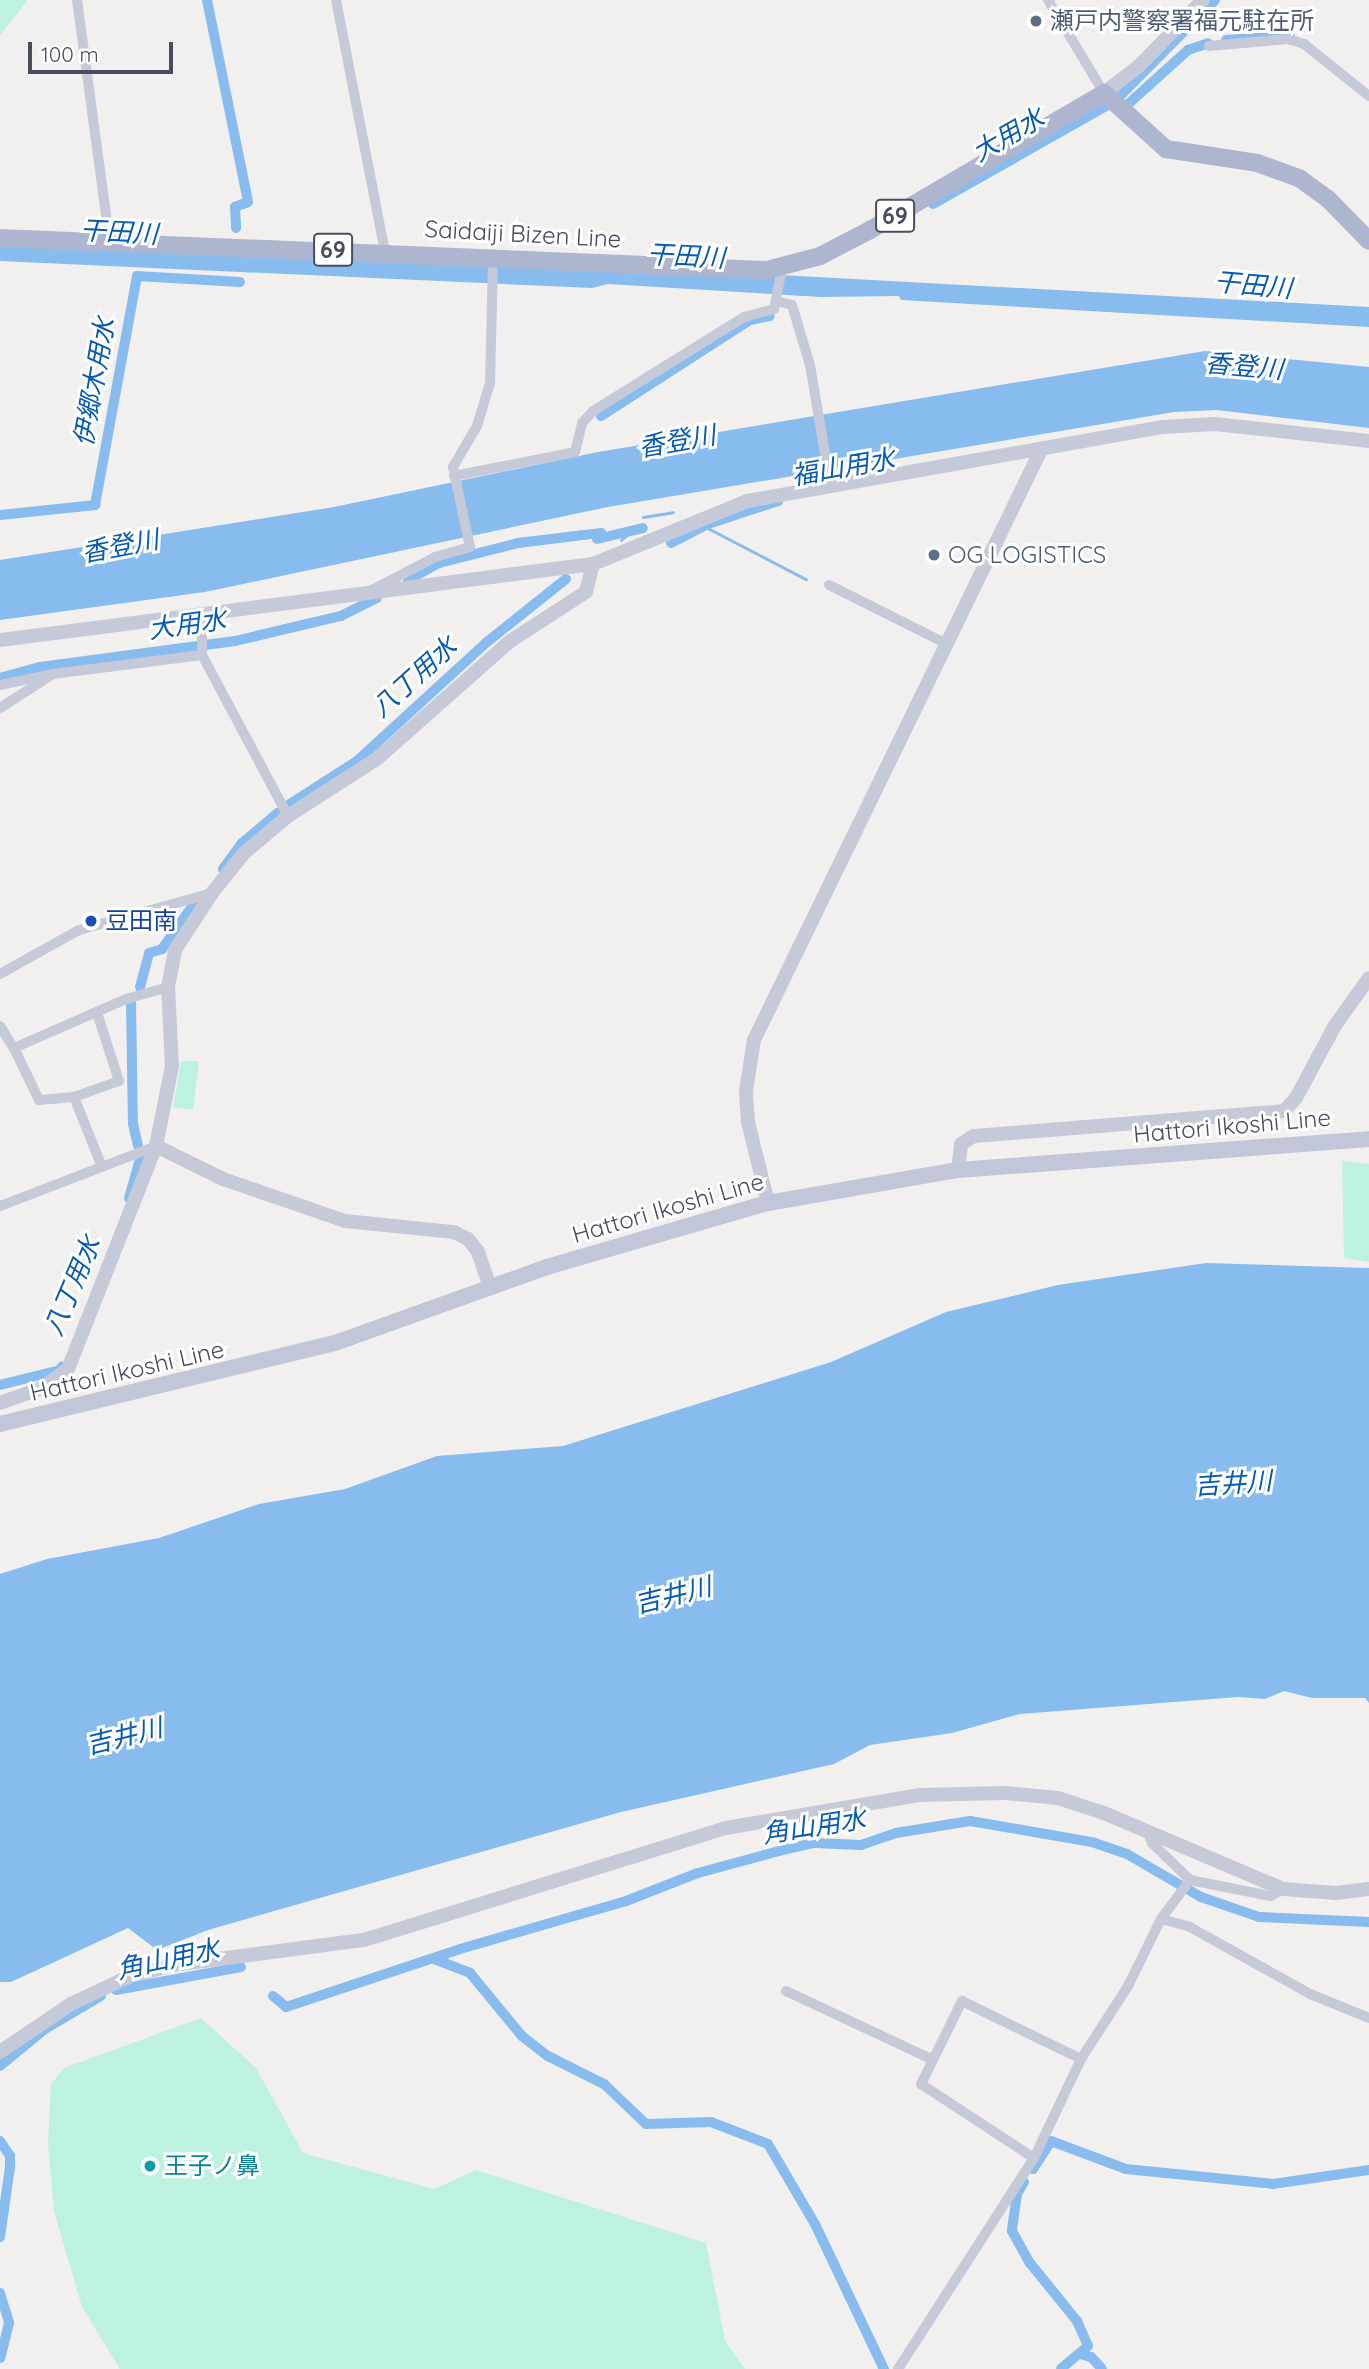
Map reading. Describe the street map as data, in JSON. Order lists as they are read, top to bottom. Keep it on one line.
{"streets":{"main road":["69","Saidaiji Bizen Line","Hattori Ikoshi Line"]},"water":["大用水","干田川","香登川","伊郷木用水","福山用水","八丁用水","吉井川","角山用水"],"places":["瀬戸内警察署福元駐在所","OG LOGISTICS","豆田南","王子ノ鼻"],"scale_bar":"100 m"}
